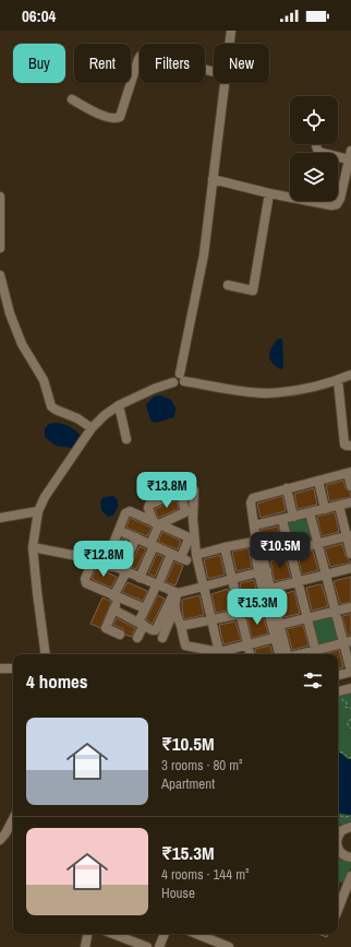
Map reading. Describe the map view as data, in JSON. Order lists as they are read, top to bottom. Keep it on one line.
{"page":{"status":"06:04","chip":["Buy","Rent","Filters","New"],"price":["₹13.8M","₹10.5M","₹12.8M","₹15.3M"],"heading":"4 homes","list":[{"name":"₹10.5M","note":"3 rooms · 80 m² · Apartment"},{"name":"₹15.3M","note":"4 rooms · 144 m² · House"}]}}
